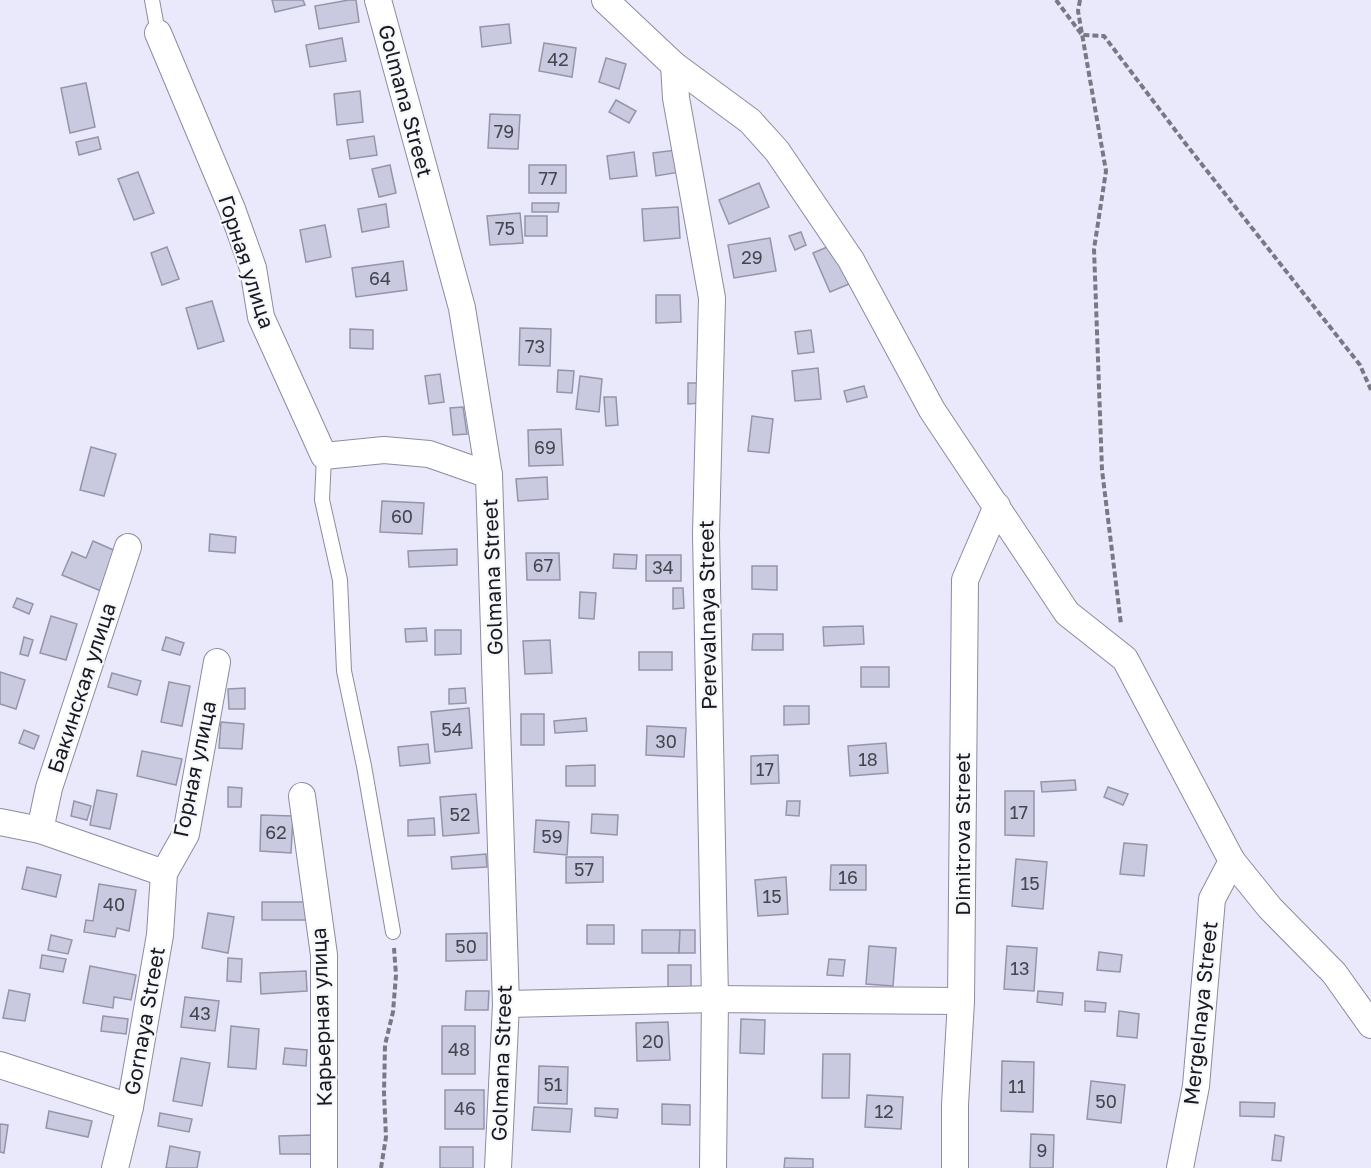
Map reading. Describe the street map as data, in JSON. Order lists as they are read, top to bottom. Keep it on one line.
{"streets":{"street":["Golmana Street","Горная улица","Perevalnaya Street","Бакинская улица","Dimitrova Street","Mergelnaya Street","Карьерная улица","Gornaya Street"]},"crossings":[["Горная улица","Gornaya Street"]],"house_numbers":["42","79","77","75","29","64","73","69","60","67","34","54","30","18","17","17","52","62","59","57","16","15","15","40","50","13","43","20","48","51","11","50","46","12","9"]}
